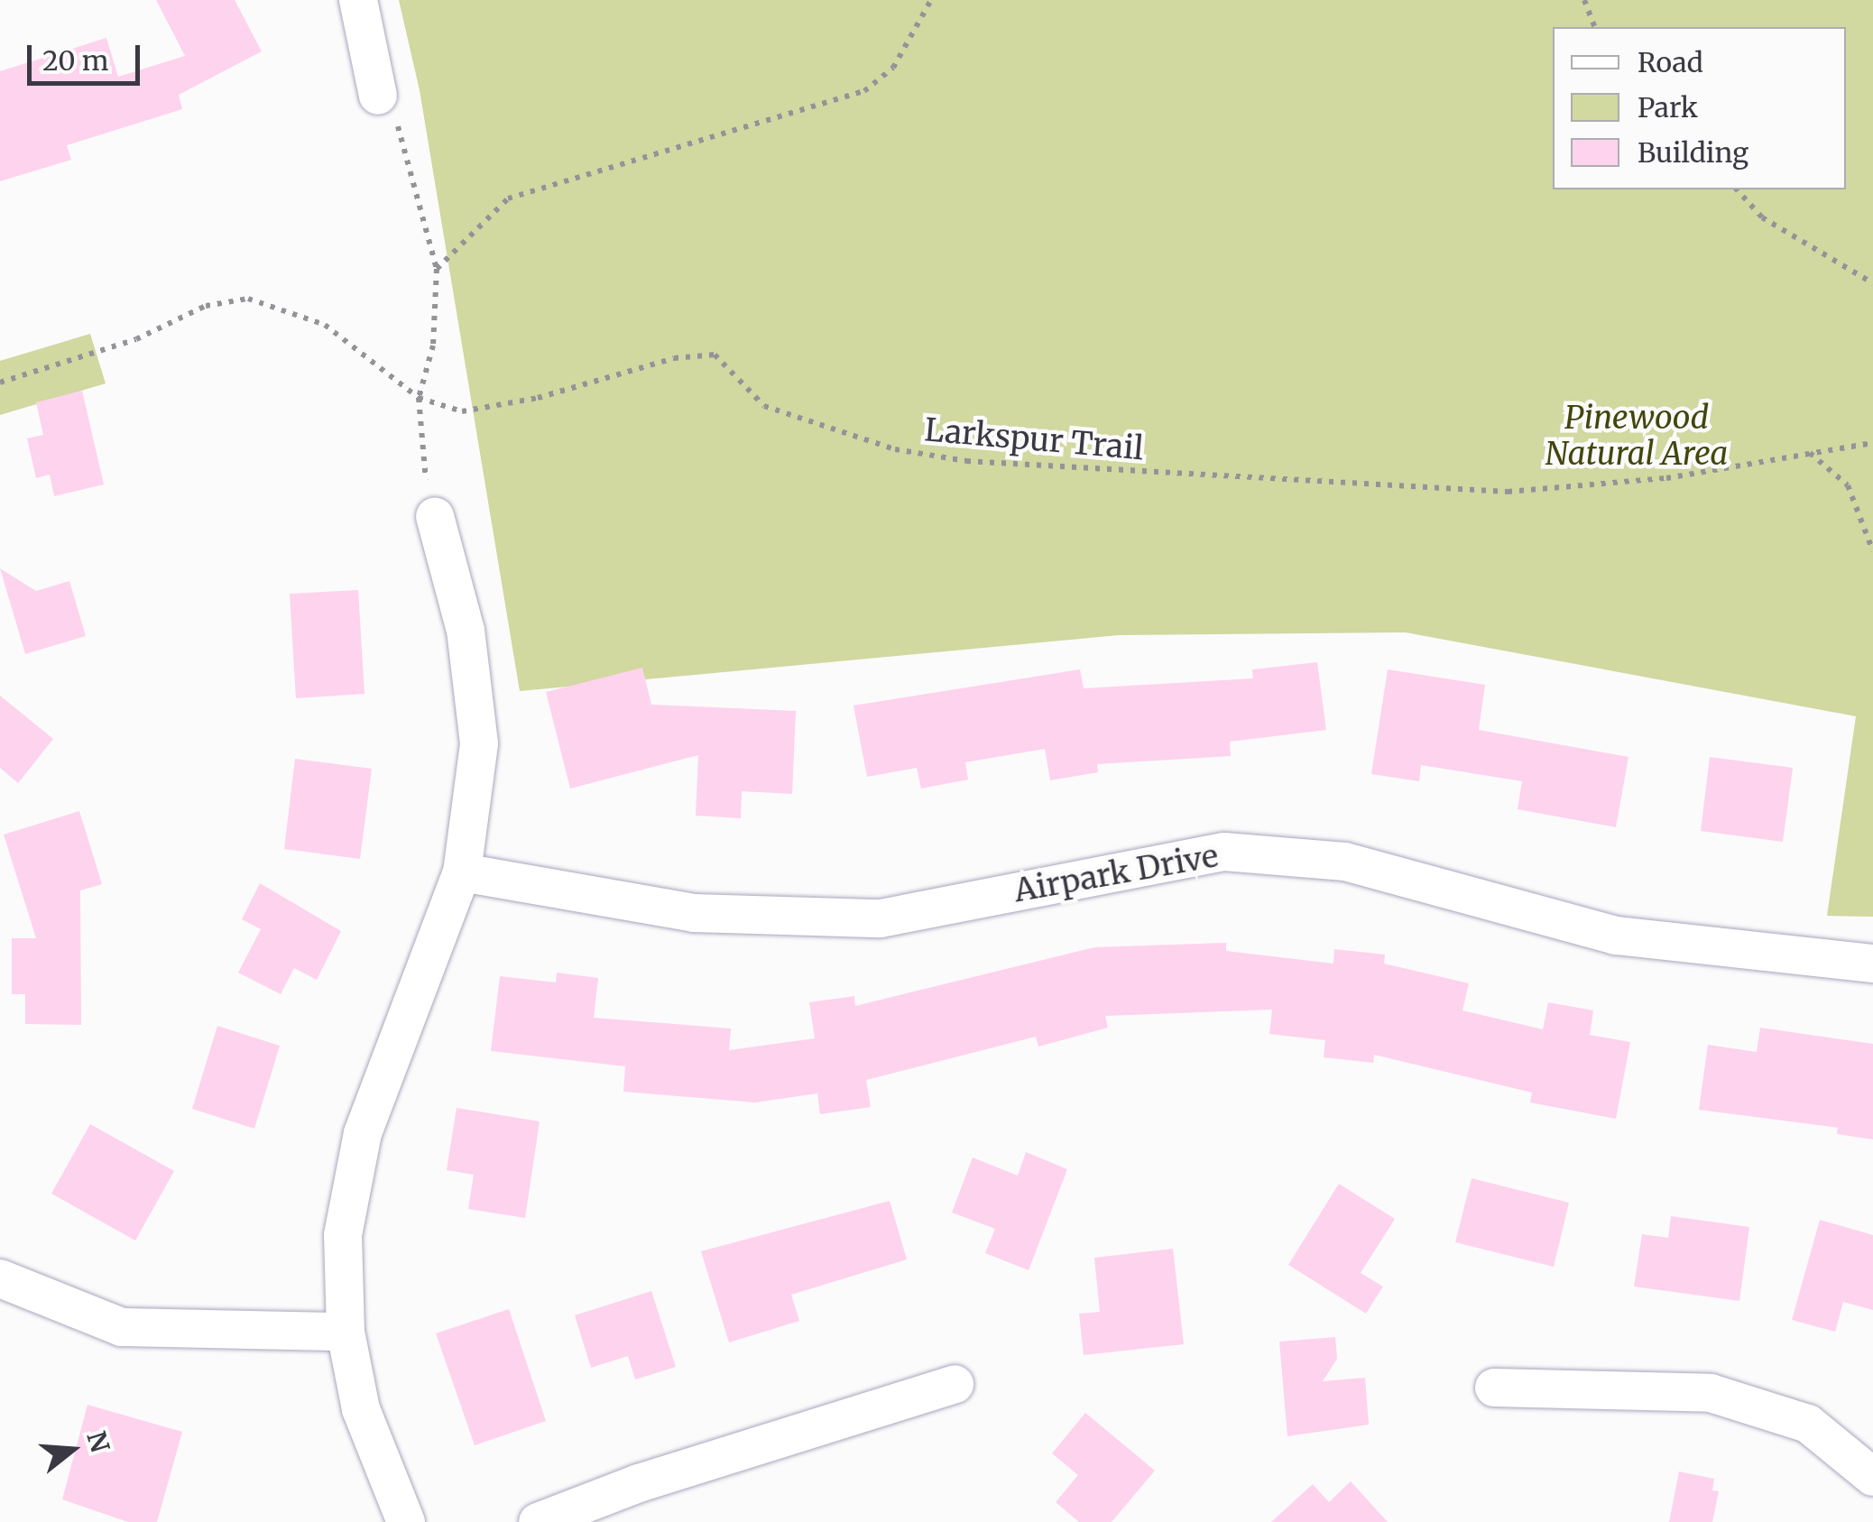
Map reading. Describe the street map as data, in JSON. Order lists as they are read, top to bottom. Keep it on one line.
{"streets":{"street":["Airpark Drive"],"path":["Larkspur Trail"]},"parks":["Pinewood Natural Area"],"legend":["Road","Park","Building"],"scale_bar":"20 m","north":"right"}
